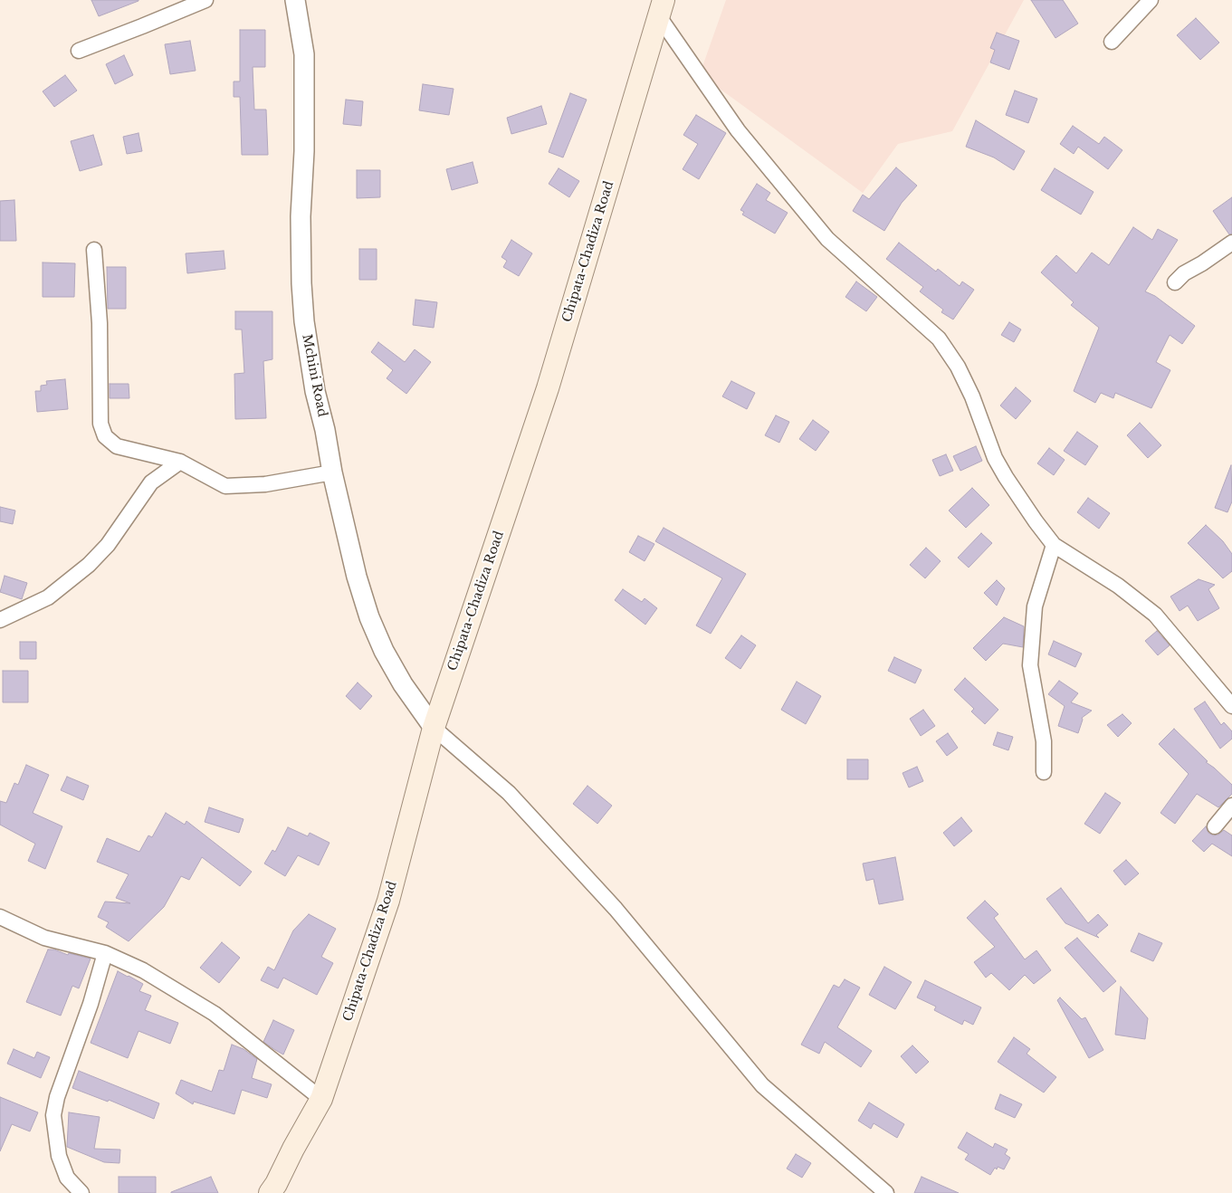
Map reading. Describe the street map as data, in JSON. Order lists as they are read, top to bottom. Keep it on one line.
{"streets":{"main road":["Chipata-Chadiza Road"],"street":["Mchini Road"]},"crossings":[["Chipata-Chadiza Road","Mchini Road"]]}
